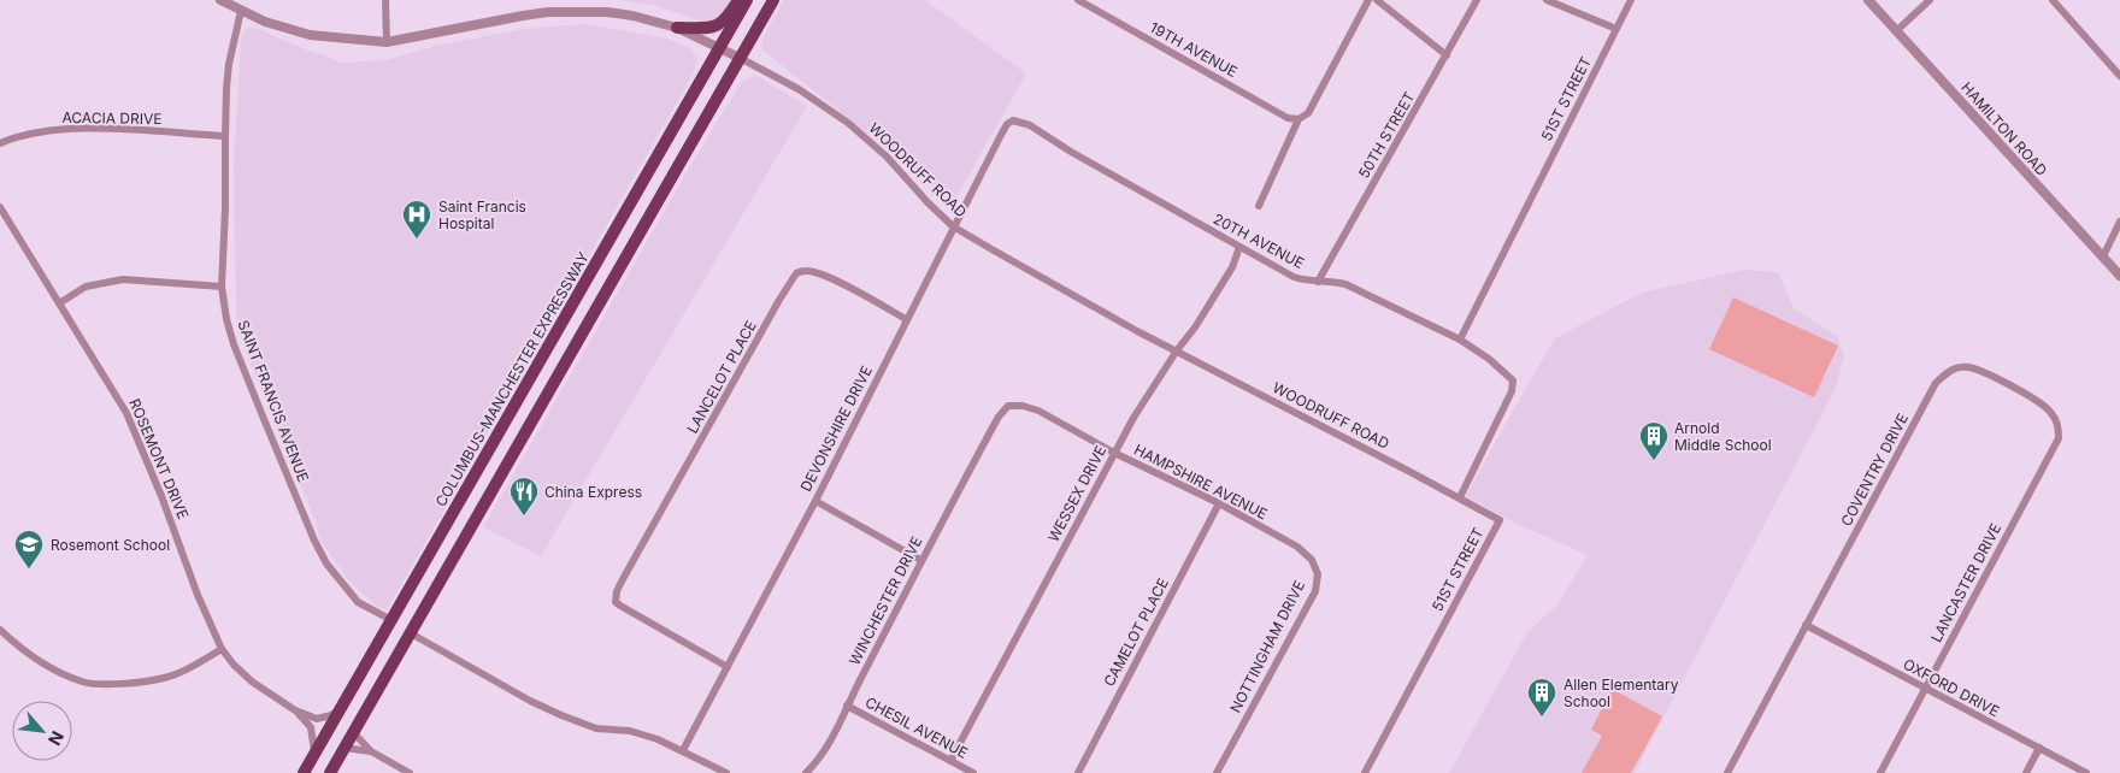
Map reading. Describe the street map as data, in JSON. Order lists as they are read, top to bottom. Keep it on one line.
{"streets":{"main road":["COLUMBUS-MANCHESTER EXPRESSWAY"],"street":["19TH AVENUE","51ST STREET","ACACIA DRIVE","HAMILTON ROAD","50TH STREET","WOODRUFF ROAD","20TH AVENUE","LANCELOT PLACE","SAINT FRANCIS AVENUE","DEVONSHIRE DRIVE","ROSEMONT DRIVE","COVENTRY DRIVE","HAMPSHIRE AVENUE","WESSEX DRIVE","LANCASTER DRIVE","WINCHESTER DRIVE","CAMELOT PLACE","NOTTINGHAM DRIVE","OXFORD DRIVE","CHESIL AVENUE"]},"crossings":[["51ST STREET","WOODRUFF ROAD"],["51ST STREET","20TH AVENUE"],["ACACIA DRIVE","SAINT FRANCIS AVENUE"],["50TH STREET","20TH AVENUE"],["WOODRUFF ROAD","20TH AVENUE"],["WOODRUFF ROAD","COLUMBUS-MANCHESTER EXPRESSWAY"],["WOODRUFF ROAD","SAINT FRANCIS AVENUE"],["WOODRUFF ROAD","DEVONSHIRE DRIVE"],["WOODRUFF ROAD","WESSEX DRIVE"],["20TH AVENUE","DEVONSHIRE DRIVE"],["20TH AVENUE","WESSEX DRIVE"],["LANCELOT PLACE","DEVONSHIRE DRIVE"],["COLUMBUS-MANCHESTER EXPRESSWAY","SAINT FRANCIS AVENUE"],["COLUMBUS-MANCHESTER EXPRESSWAY","ROSEMONT DRIVE"],["COVENTRY DRIVE","LANCASTER DRIVE"],["COVENTRY DRIVE","OXFORD DRIVE"],["HAMPSHIRE AVENUE","WESSEX DRIVE"],["HAMPSHIRE AVENUE","WINCHESTER DRIVE"],["HAMPSHIRE AVENUE","CAMELOT PLACE"],["HAMPSHIRE AVENUE","NOTTINGHAM DRIVE"],["WESSEX DRIVE","CHESIL AVENUE"],["LANCASTER DRIVE","OXFORD DRIVE"],["WINCHESTER DRIVE","CHESIL AVENUE"]],"places":{"hospital":["Saint Francis Hospital"],"building":["Arnold Middle School","Allen Elementary School"],"restaurant":["China Express"],"school or university":["Rosemont School"]},"north":"bottom right"}
